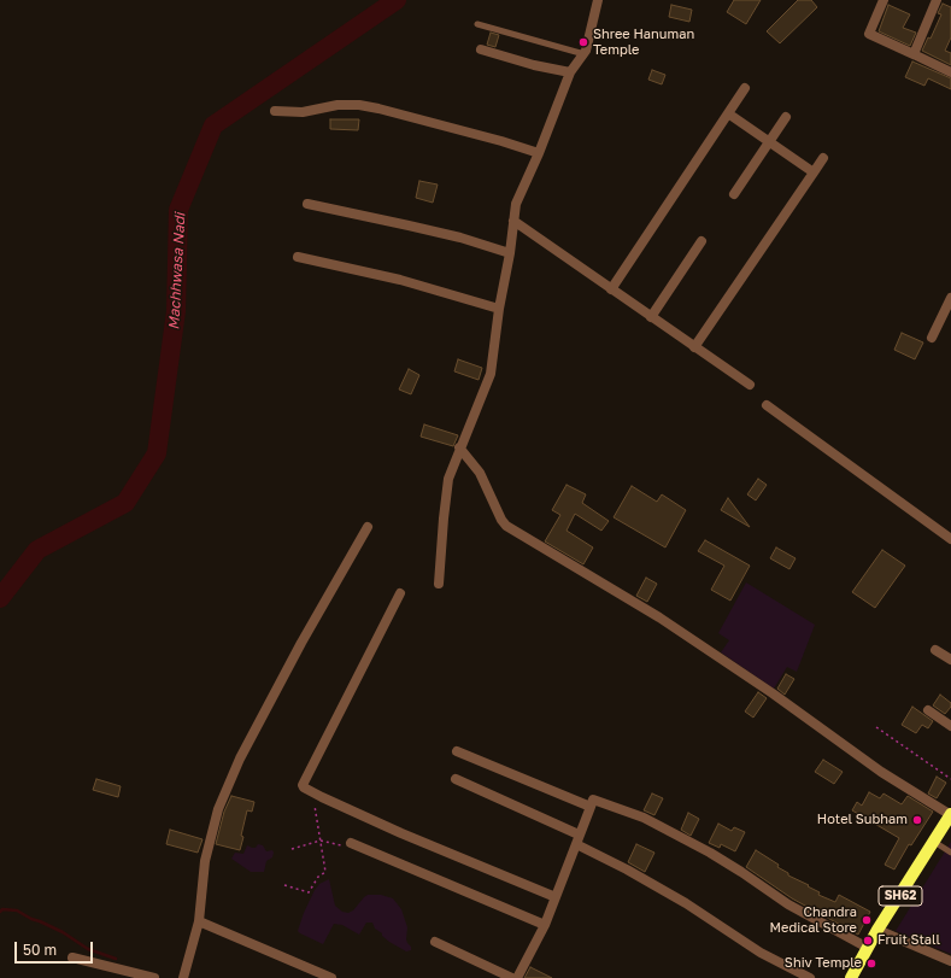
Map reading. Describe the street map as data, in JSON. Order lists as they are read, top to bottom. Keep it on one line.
{"streets":{"main road":["SH62"]},"water":["Machhwasa Nadi"],"places":["Shree Hanuman Temple","Hotel Subham","Chandra Medical Store","Fruit Stall","Shiv Temple"],"scale_bar":"50 m"}
